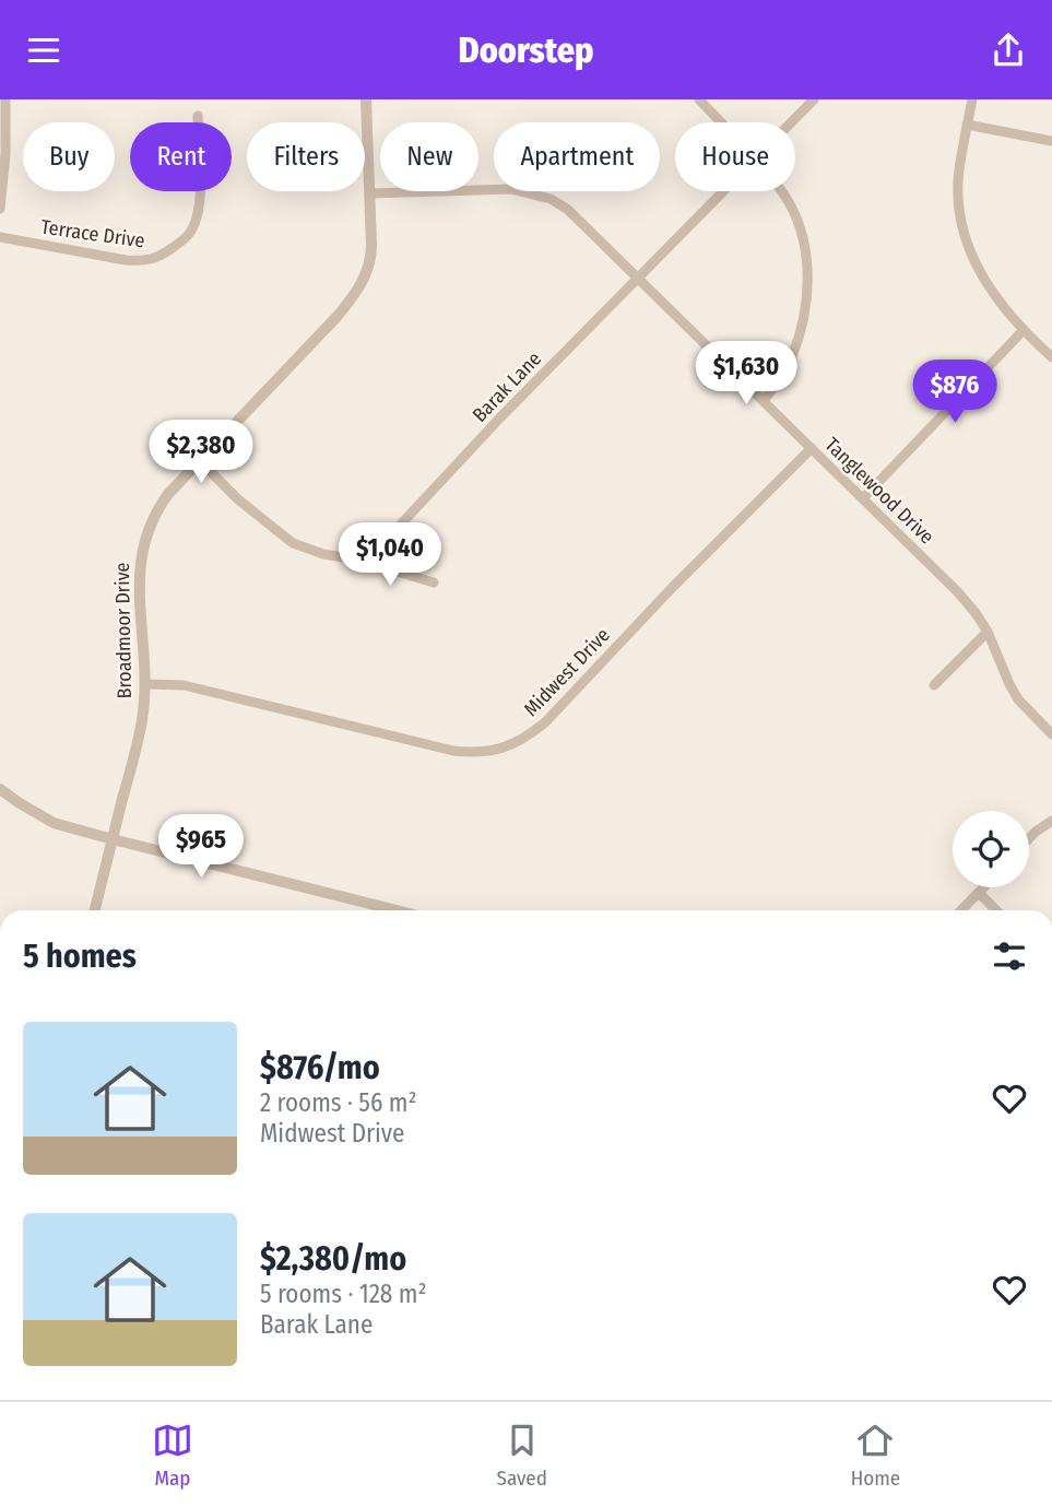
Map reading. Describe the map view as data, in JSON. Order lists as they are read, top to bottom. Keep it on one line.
{"streets":{"street":["Terrace Drive","Barak Lane","Tanglewood Drive","Broadmoor Drive","Midwest Drive"]},"crossings":[["Barak Lane","Tanglewood Drive"],["Tanglewood Drive","Broadmoor Drive"],["Tanglewood Drive","Midwest Drive"],["Broadmoor Drive","Midwest Drive"]],"page":{"header":"Doorstep","chip":["Buy","Rent","Filters","New","Apartment","House"],"price":["$1,630","$876","$2,380","$1,040","$965"],"heading":"5 homes","list":[{"name":"$876/mo","note":"2 rooms · 56 m² · Midwest Drive"},{"name":"$2,380/mo","note":"5 rooms · 128 m² · Barak Lane"}],"tabs":["Map","Saved","Home"]}}
